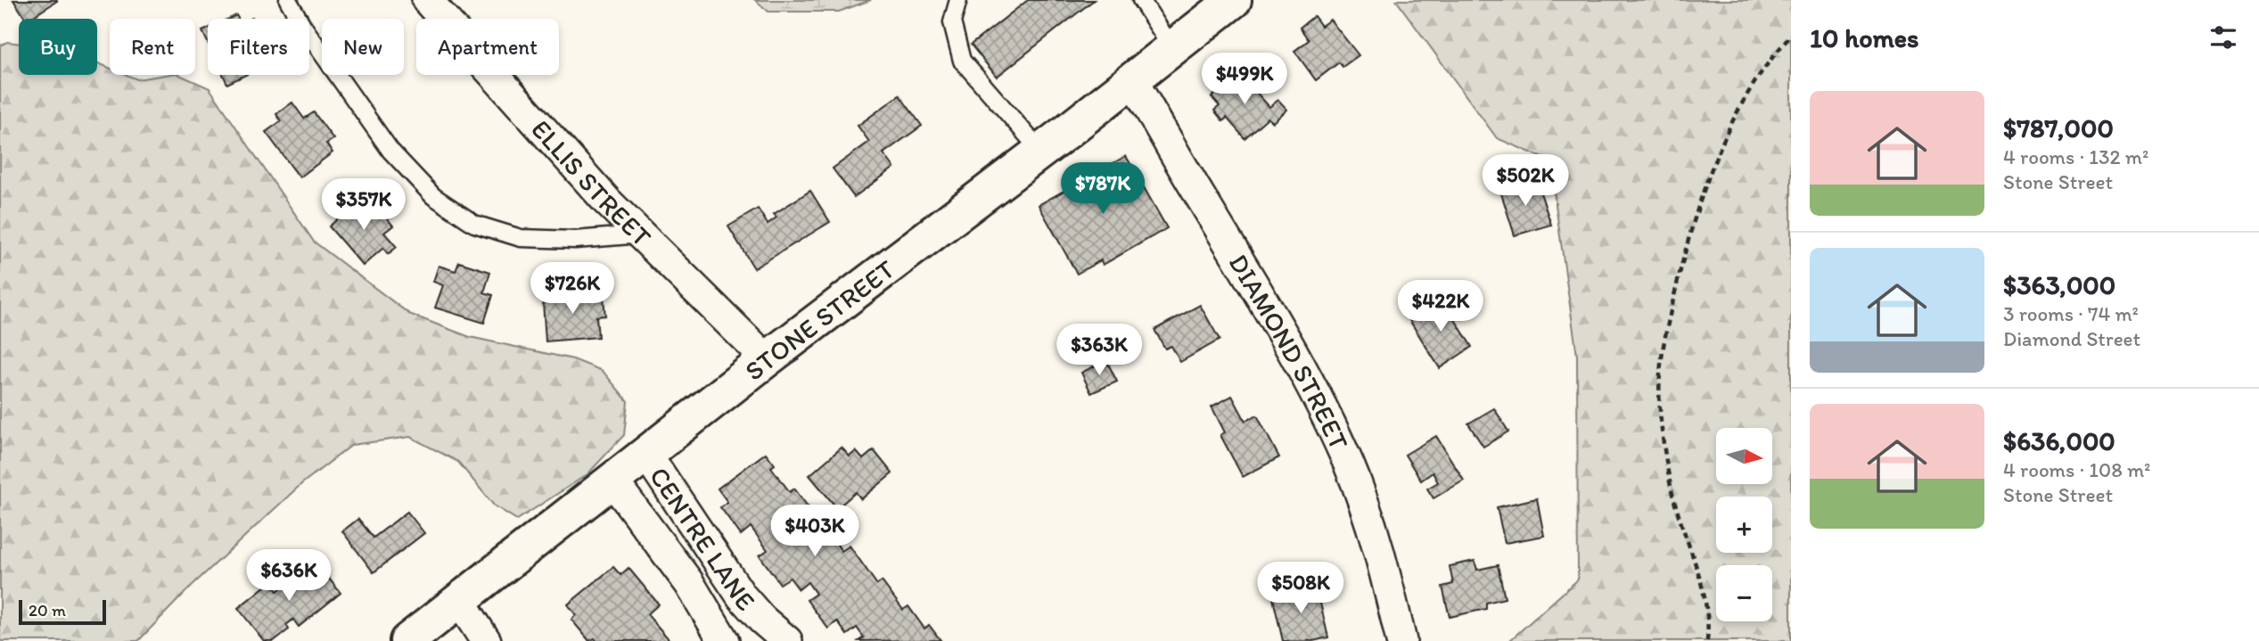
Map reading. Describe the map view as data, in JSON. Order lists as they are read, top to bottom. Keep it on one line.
{"streets":{"street":["ELLIS STREET","STONE STREET","DIAMOND STREET","CENTRE LANE"]},"crossings":[["ELLIS STREET","STONE STREET"],["STONE STREET","DIAMOND STREET"],["STONE STREET","CENTRE LANE"]],"scale_bar":"20 m","north":"right","page":{"heading":"10 homes","chip":["Buy","Rent","Filters","New","Apartment"],"price":["$499K","$502K","$787K","$357K","$726K","$422K","$363K","$403K","$636K","$508K"],"list":[{"name":"$787,000","note":"4 rooms · 132 m² · Stone Street"},{"name":"$363,000","note":"3 rooms · 74 m² · Diamond Street"},{"name":"$636,000","note":"4 rooms · 108 m² · Stone Street"}],"map_buttons":["+","−"],"scale":"20 m"}}
